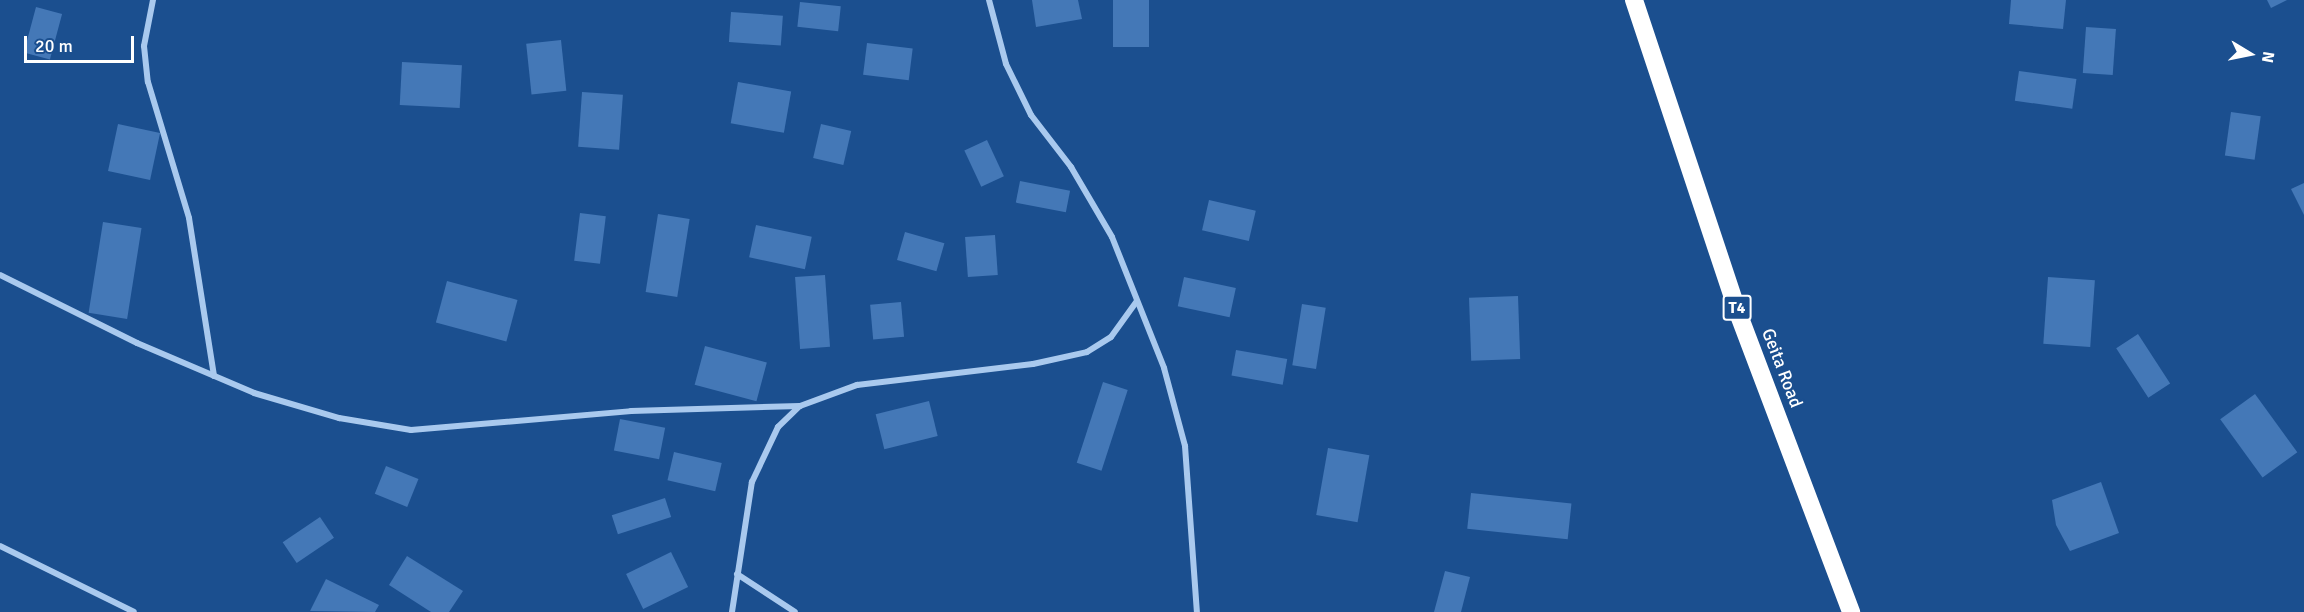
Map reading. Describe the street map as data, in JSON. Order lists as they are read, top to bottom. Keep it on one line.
{"streets":{"highway":["T4","Geita Road"]},"scale_bar":"20 m","north":"right"}
